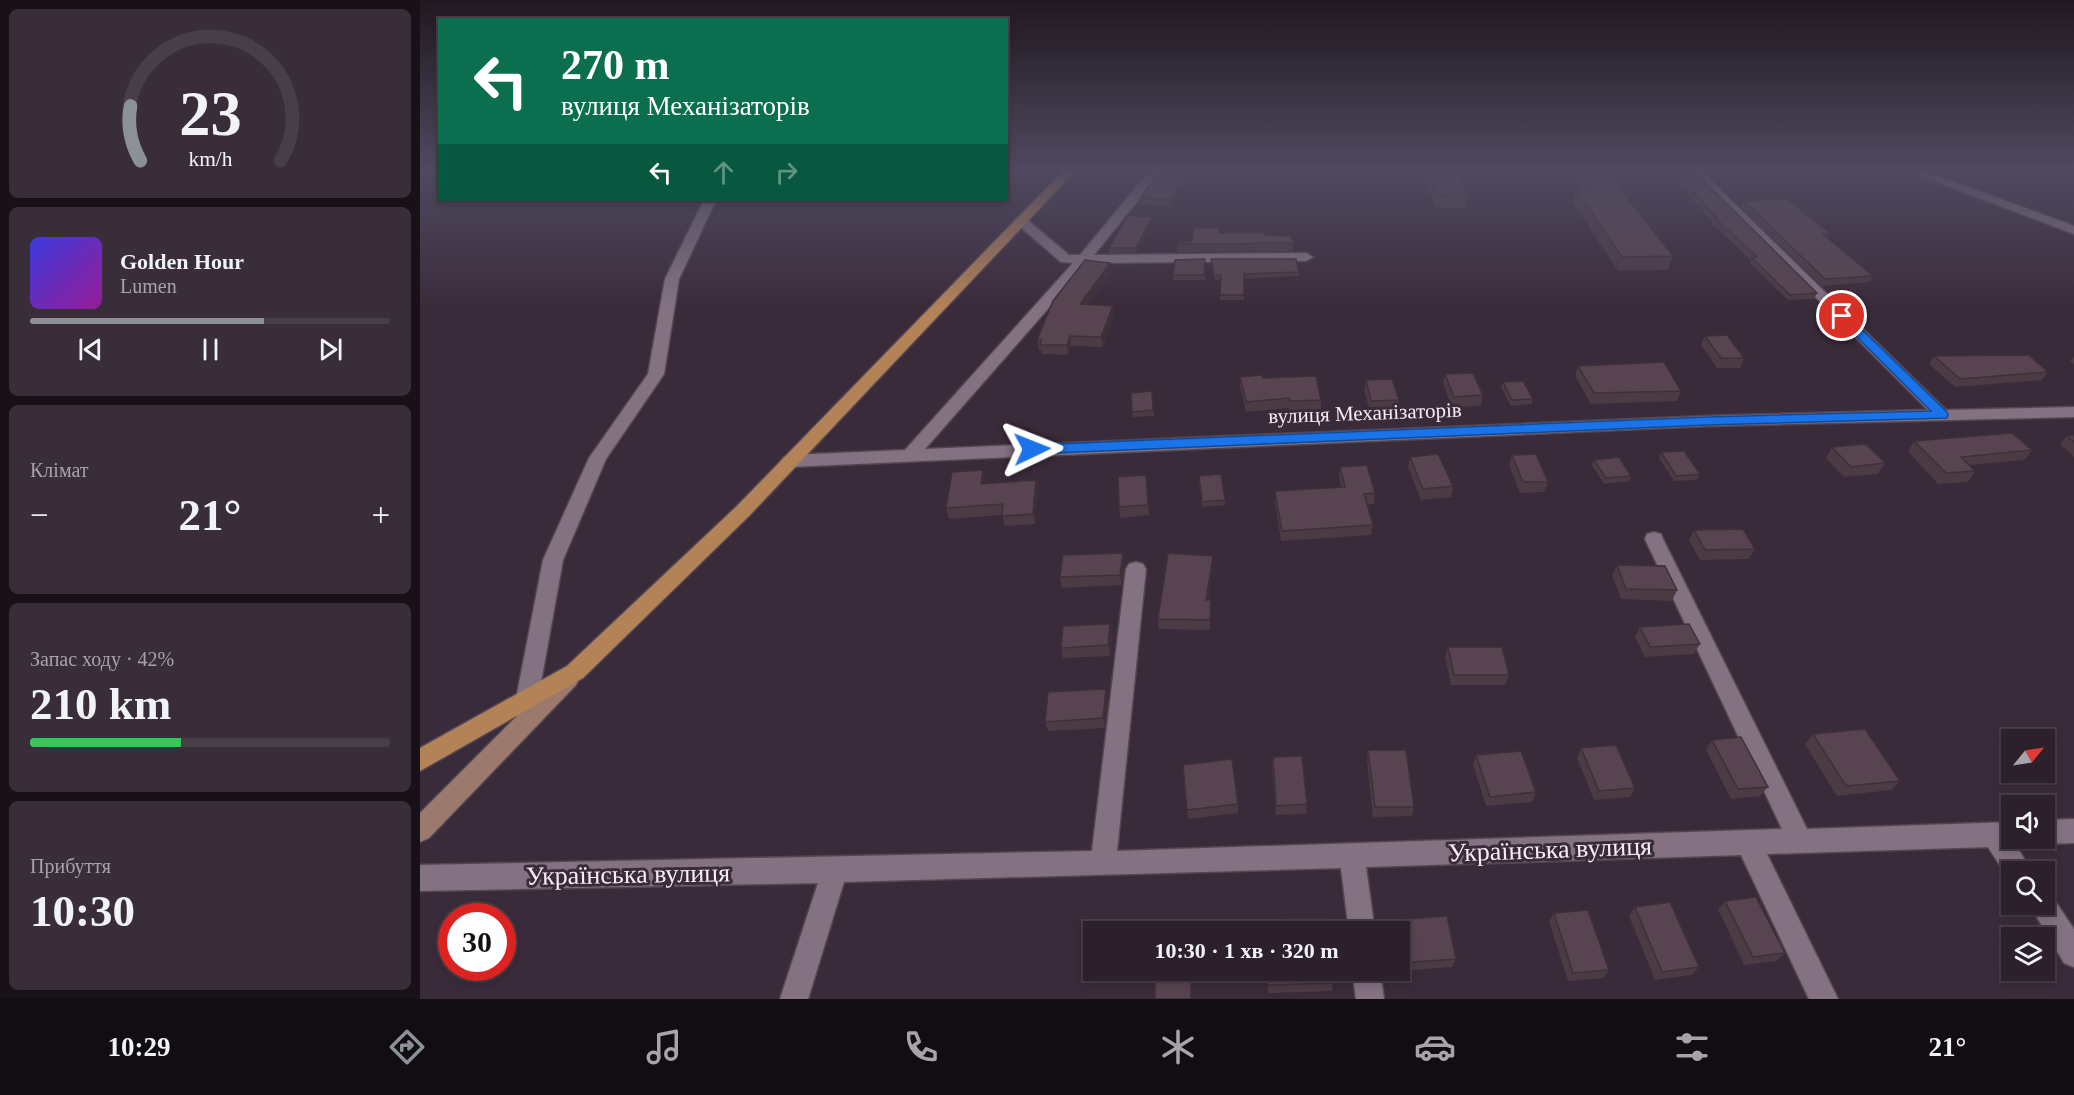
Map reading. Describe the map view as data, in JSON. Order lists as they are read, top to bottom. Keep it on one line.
{"streets":{"street":["вулиця Механізаторів","Українська вулиця"]},"north":"top right","page":{"turn":["270 m","вулиця Механізаторів"],"song":["Golden Hour","Lumen"],"tile":["Клімат",["Запас ходу · 42%","210 km"],["Прибуття","10:30"]],"heat":["−","21°","+"],"limit":"30","trip":"10:30 · 1 хв · 320 m","tabs":["10:29","21°"],"gauge":["23","km/h"]}}
